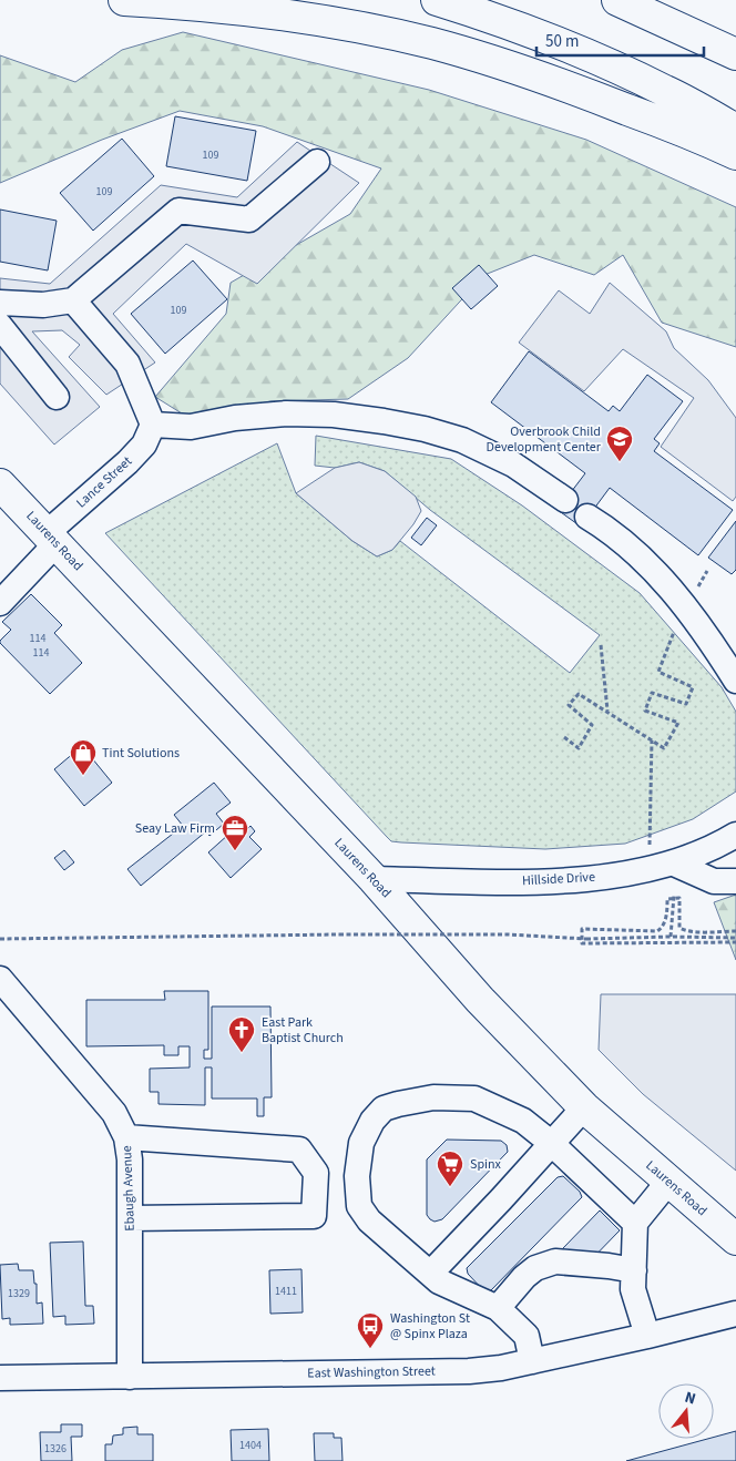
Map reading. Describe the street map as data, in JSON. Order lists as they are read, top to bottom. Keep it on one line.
{"streets":{"main road":["Laurens Road"],"street":["Lance Street","Hillside Drive","Ebaugh Avenue","East Washington Street"]},"crossings":[["Lance Street","Laurens Road"],["Laurens Road","Hillside Drive"],["Ebaugh Avenue","East Washington Street"]],"places":{"school or university":["Overbrook Child Development Center"],"shop":["Tint Solutions"],"office":["Seay Law Firm"],"church":["East Park Baptist Church"],"supermarket":["Spinx"],"bus stop":["Washington St @ Spinx Plaza"]},"house_numbers":["109","109","109","114","114","1411","1329","1404","1326"],"scale_bar":"50 m","north":"top"}
